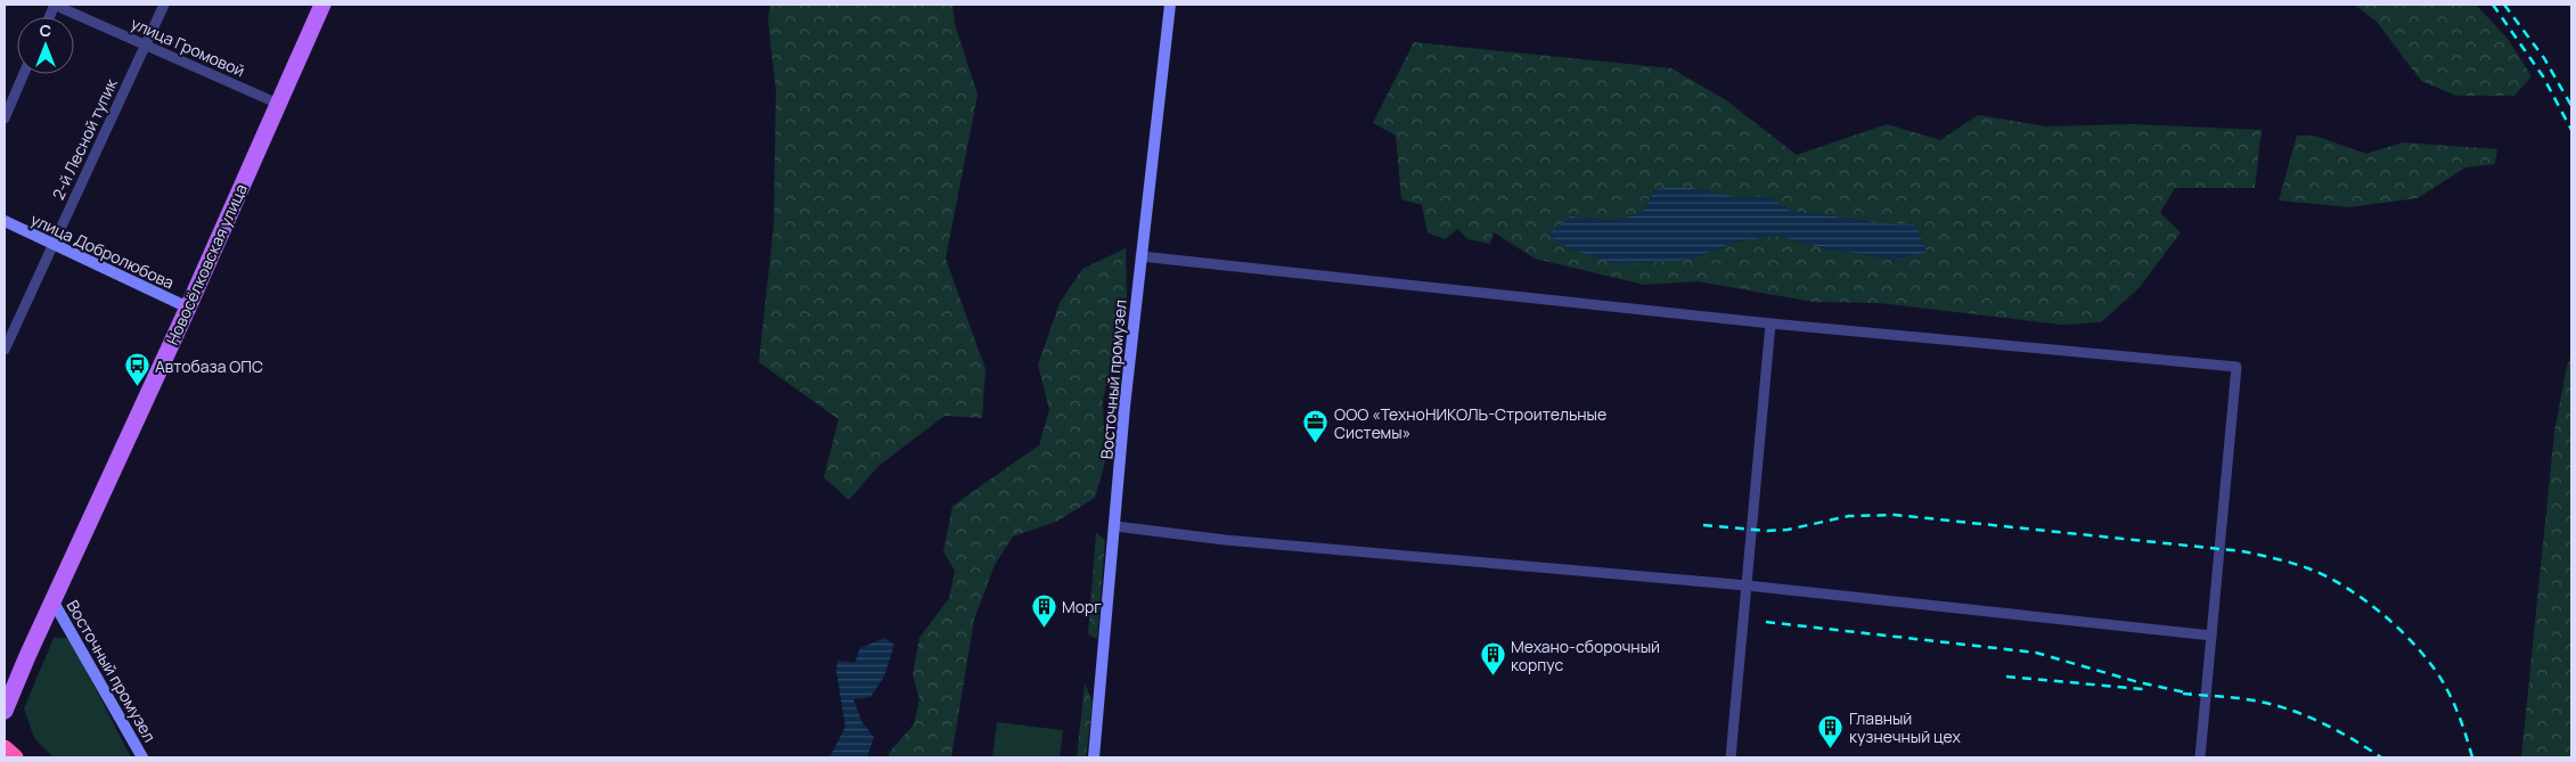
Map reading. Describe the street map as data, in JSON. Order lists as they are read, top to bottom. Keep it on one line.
{"streets":{"main road":["Новосёлковская улица"],"street":["улица Громовой","2-й Лесной тупик","улица Добролюбова","Восточный промузел"]},"crossings":[["улица Громовой","2-й Лесной тупик"],["улица Громовой","Новосёлковская улица"],["2-й Лесной тупик","улица Добролюбова"],["улица Добролюбова","Новосёлковская улица"],["Новосёлковская улица","Восточный промузел"]],"places":{"bus stop":["Автобаза ОПС"],"office":["ООО «ТехноНИКОЛЬ-Строительные Системы»"],"building":["Морг","Механо-сборочный корпус","Главный кузнечный цех"]},"north":"top"}
